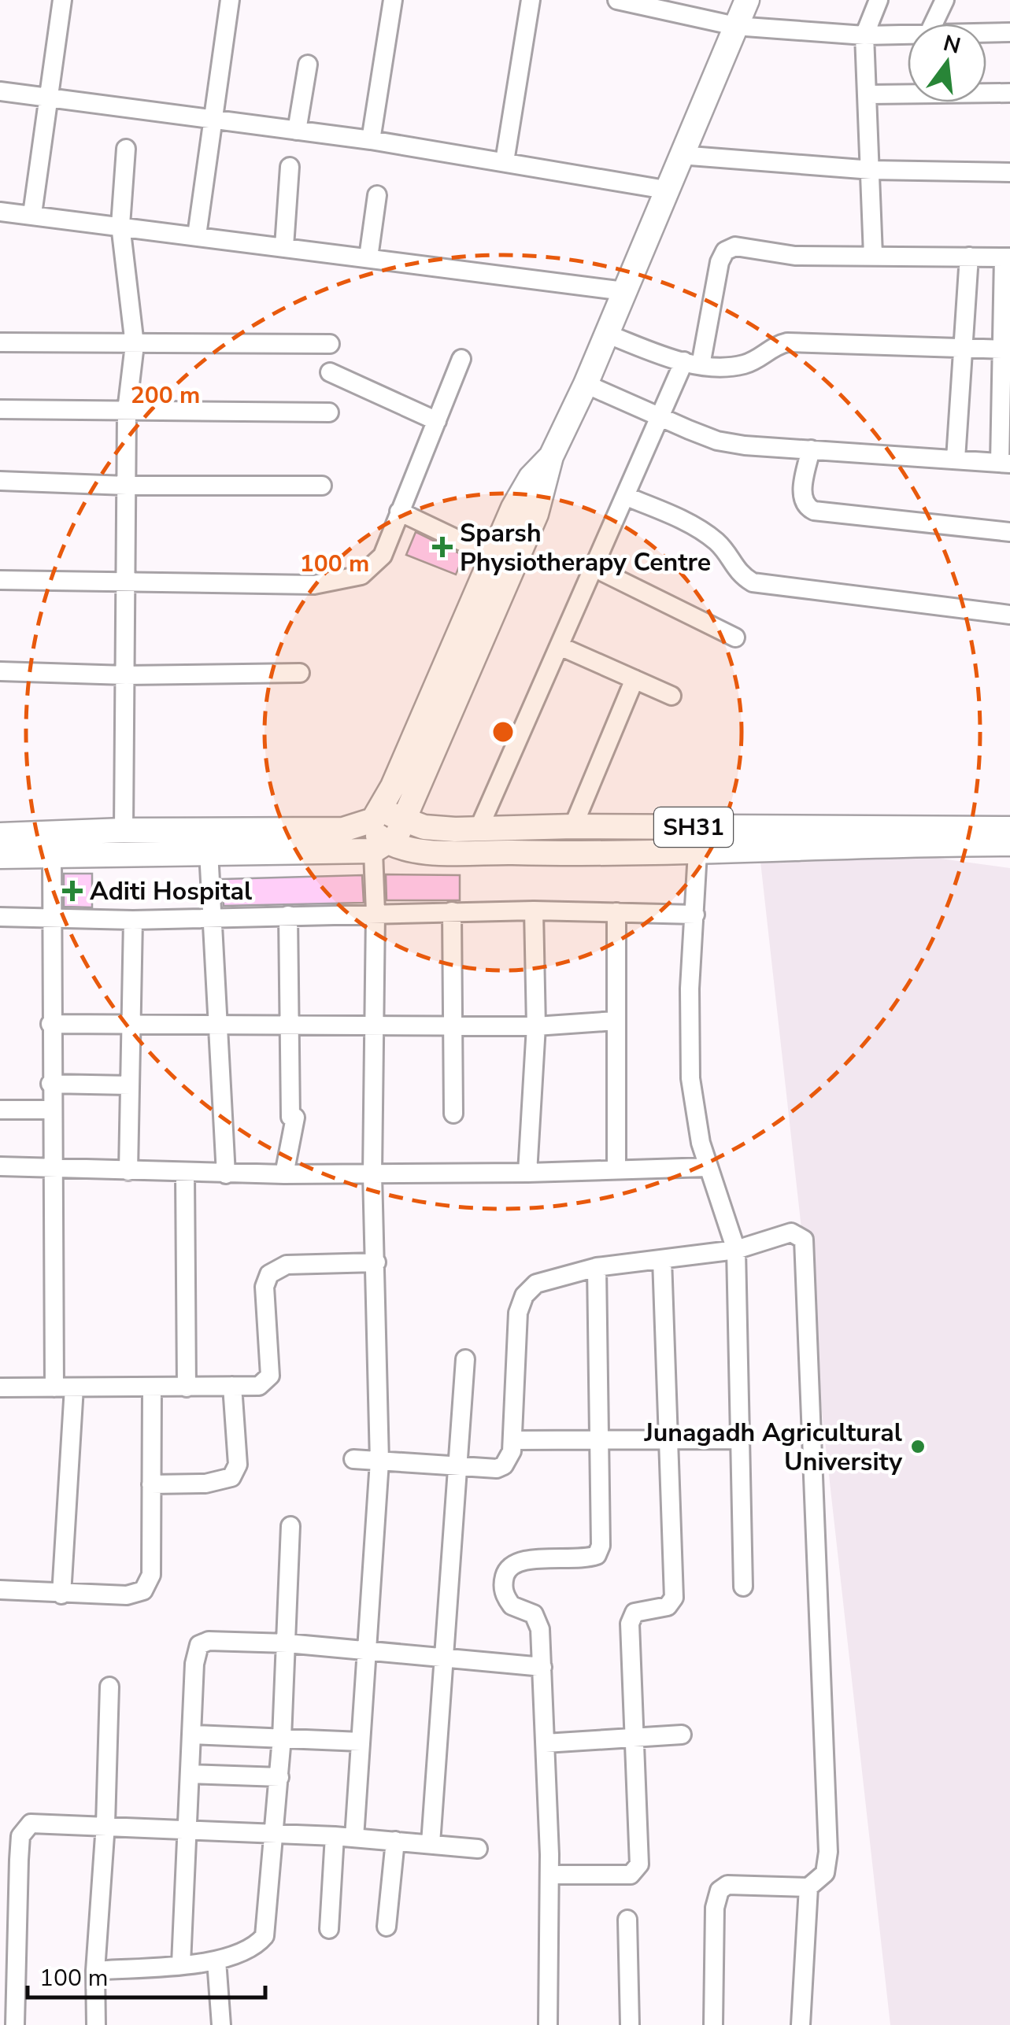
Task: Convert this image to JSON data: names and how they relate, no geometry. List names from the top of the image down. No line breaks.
{"streets":{"main road":["SH31"]},"places":{"health":["Sparsh Physiotherapy Centre","Aditi Hospital"],"other":["Junagadh Agricultural University"]},"scale_bar":"100 m","north":"top","rings":["200 m","100 m"]}
